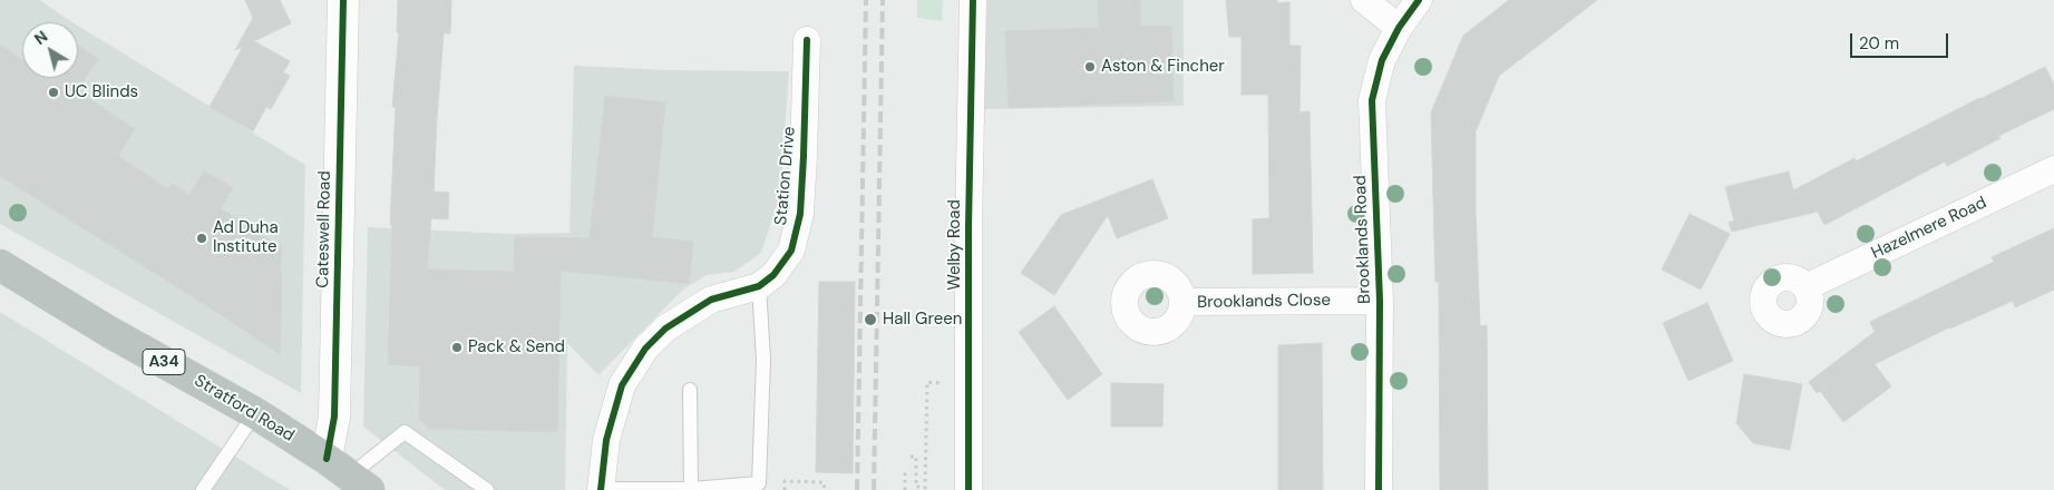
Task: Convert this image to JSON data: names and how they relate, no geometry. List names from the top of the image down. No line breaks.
{"streets":{"highway":["A34","Stratford Road"],"street":["Station Drive","Hazelmere Road","Cateswell Road","Brooklands Road","Welby Road","Brooklands Close"]},"crossings":[["Cateswell Road","Stratford Road"],["Brooklands Road","Brooklands Close"]],"places":["Aston & Fincher","UC Blinds","Ad Duha Institute","Hall Green","Pack & Send"],"scale_bar":"20 m","north":"top left"}
